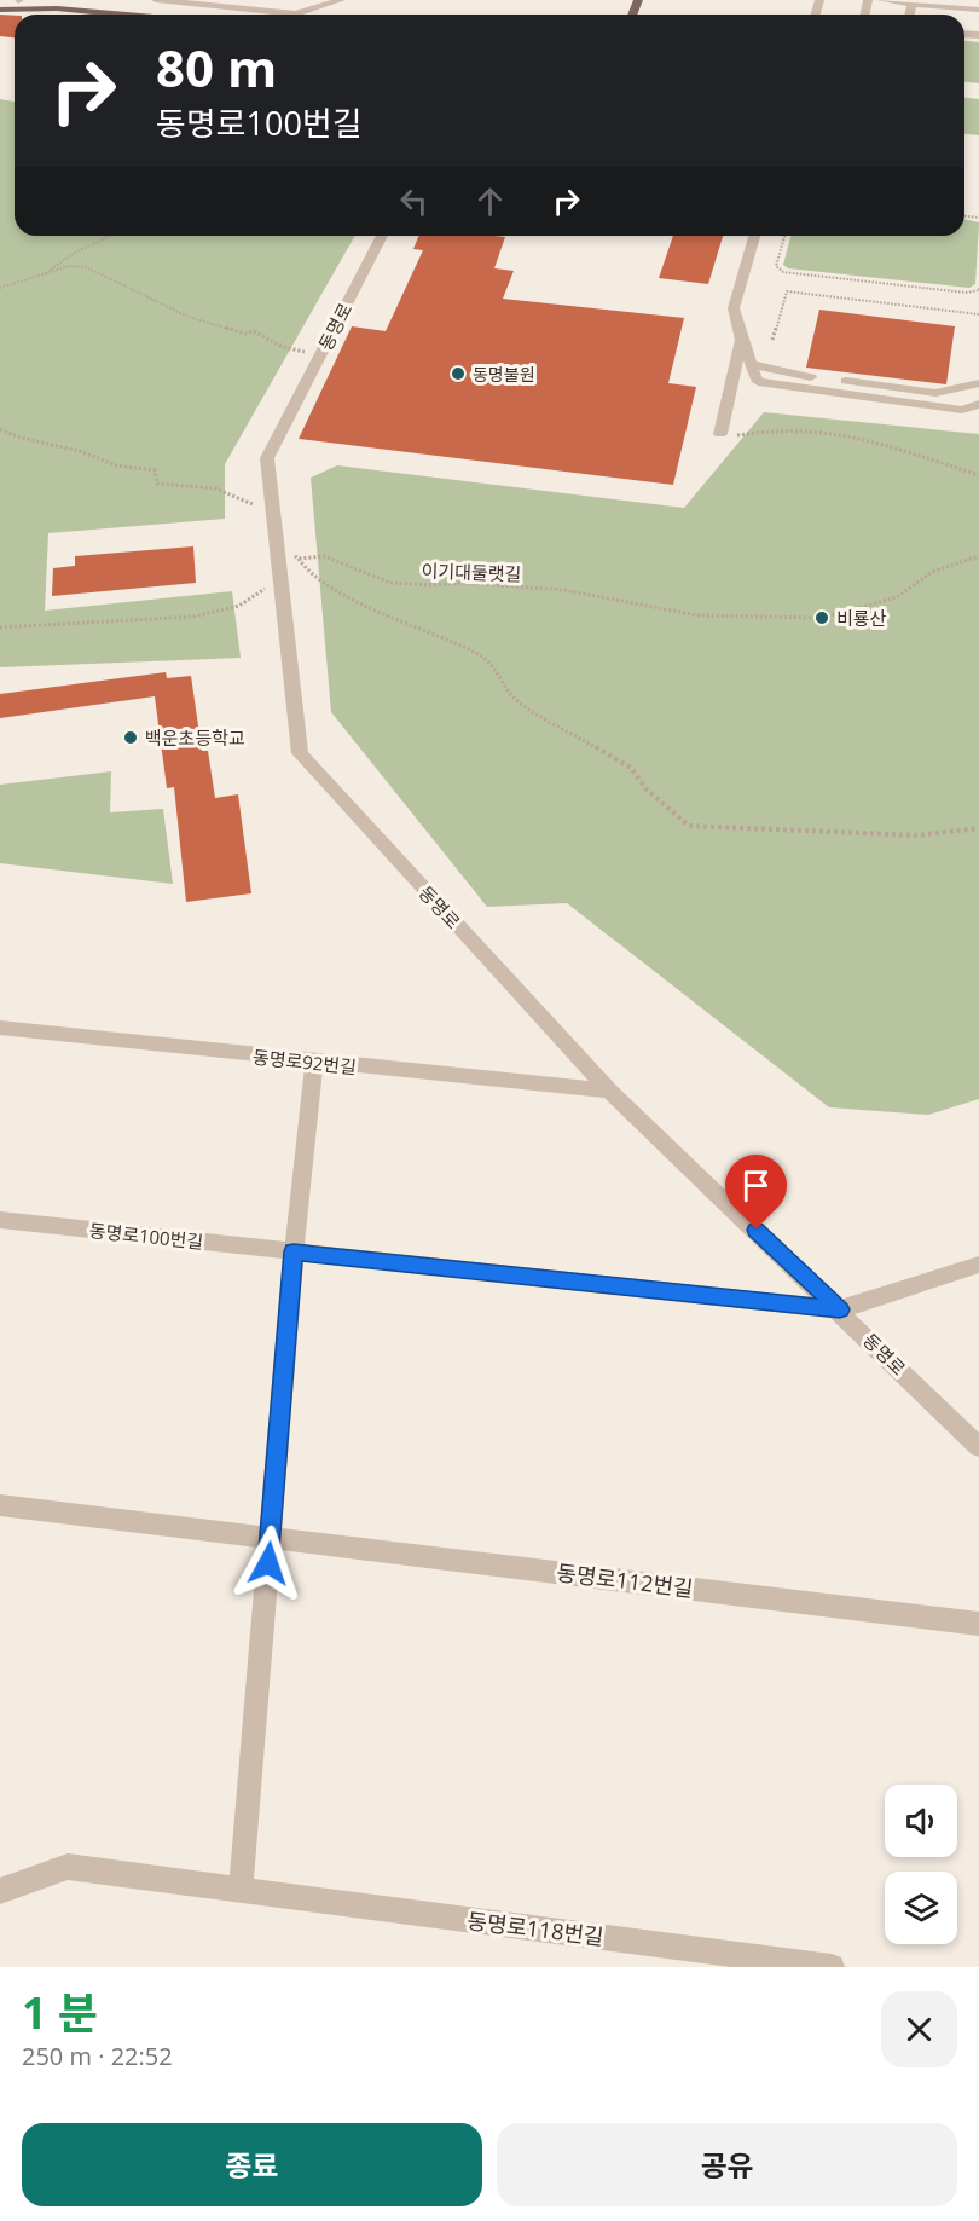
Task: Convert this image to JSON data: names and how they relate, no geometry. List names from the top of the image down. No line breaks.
{"streets":{"street":["동명로","동명로92번길","동명로100번길","동명로112번길","동명로118번길"],"path":["이기대둘랫길"]},"crossings":[["동명로","동명로92번길"],["동명로","동명로100번길"]],"places":["동명불원","비룡산","백운초등학교"],"page":{"turn":["80 m","동명로100번길"],"heading":["1 분","250 m · 22:52"],"buttons":["종료","공유"]}}
